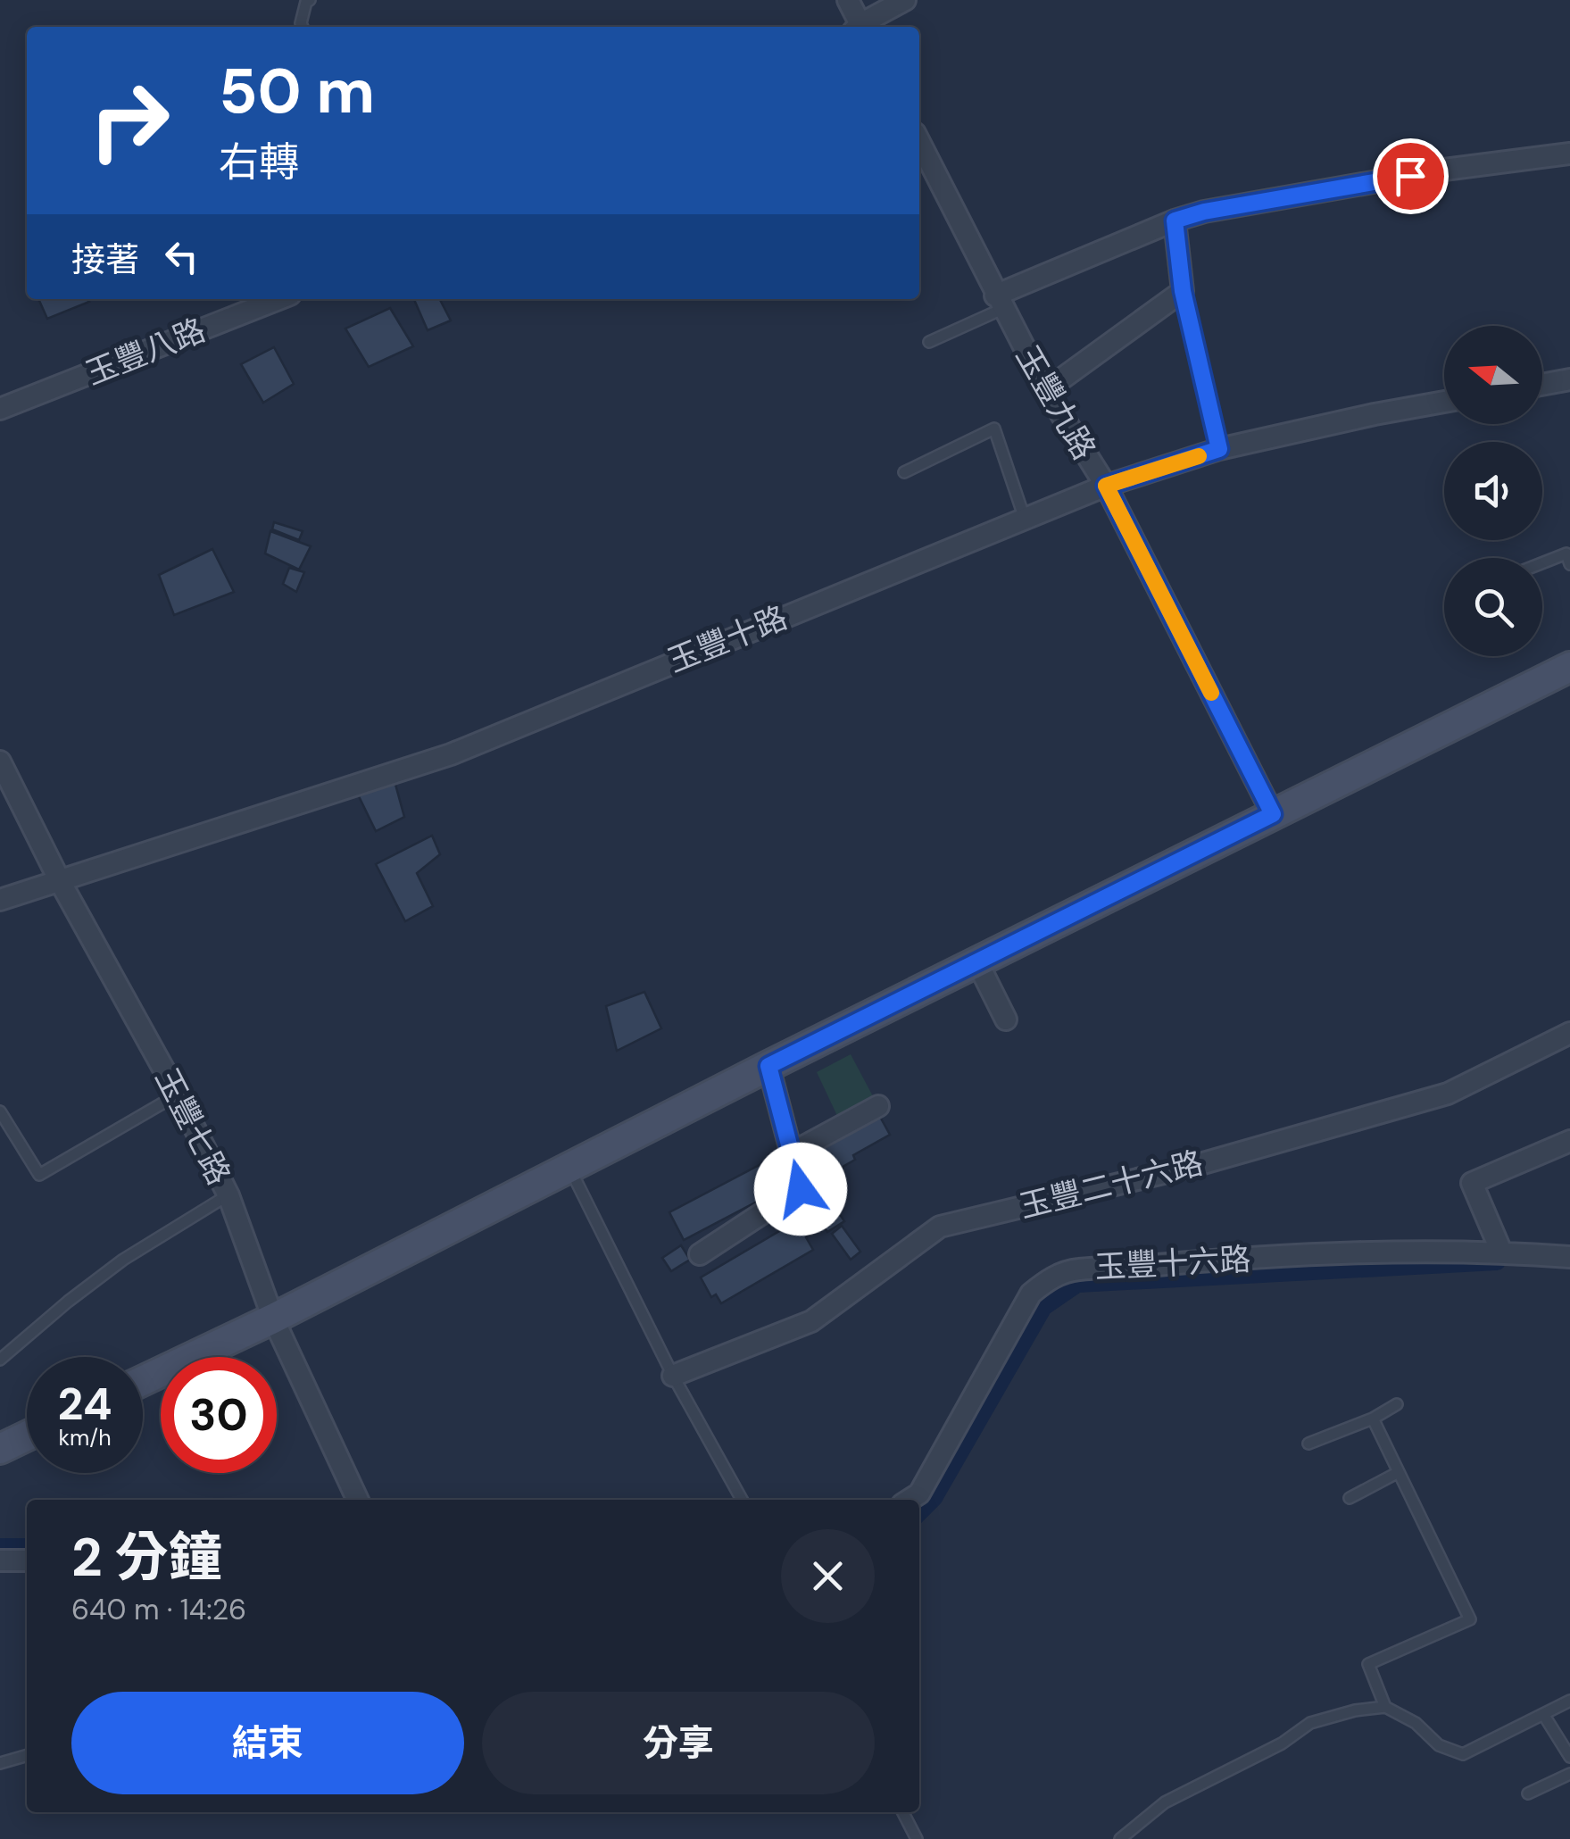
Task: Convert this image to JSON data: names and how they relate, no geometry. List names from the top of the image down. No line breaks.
{"streets":{"street":["玉豐八路","玉豐九路","玉豐十路","玉豐七路","玉豐二十六路","玉豐十六路"]},"crossings":[["玉豐九路","玉豐十路"],["玉豐十路","玉豐七路"]],"north":"left","page":{"turn":["50 m","右轉"],"then":"接著","speed":"24 km/h","limit":"30","heading":["2 分鐘","640 m · 14:26"],"buttons":["結束","分享"]}}
